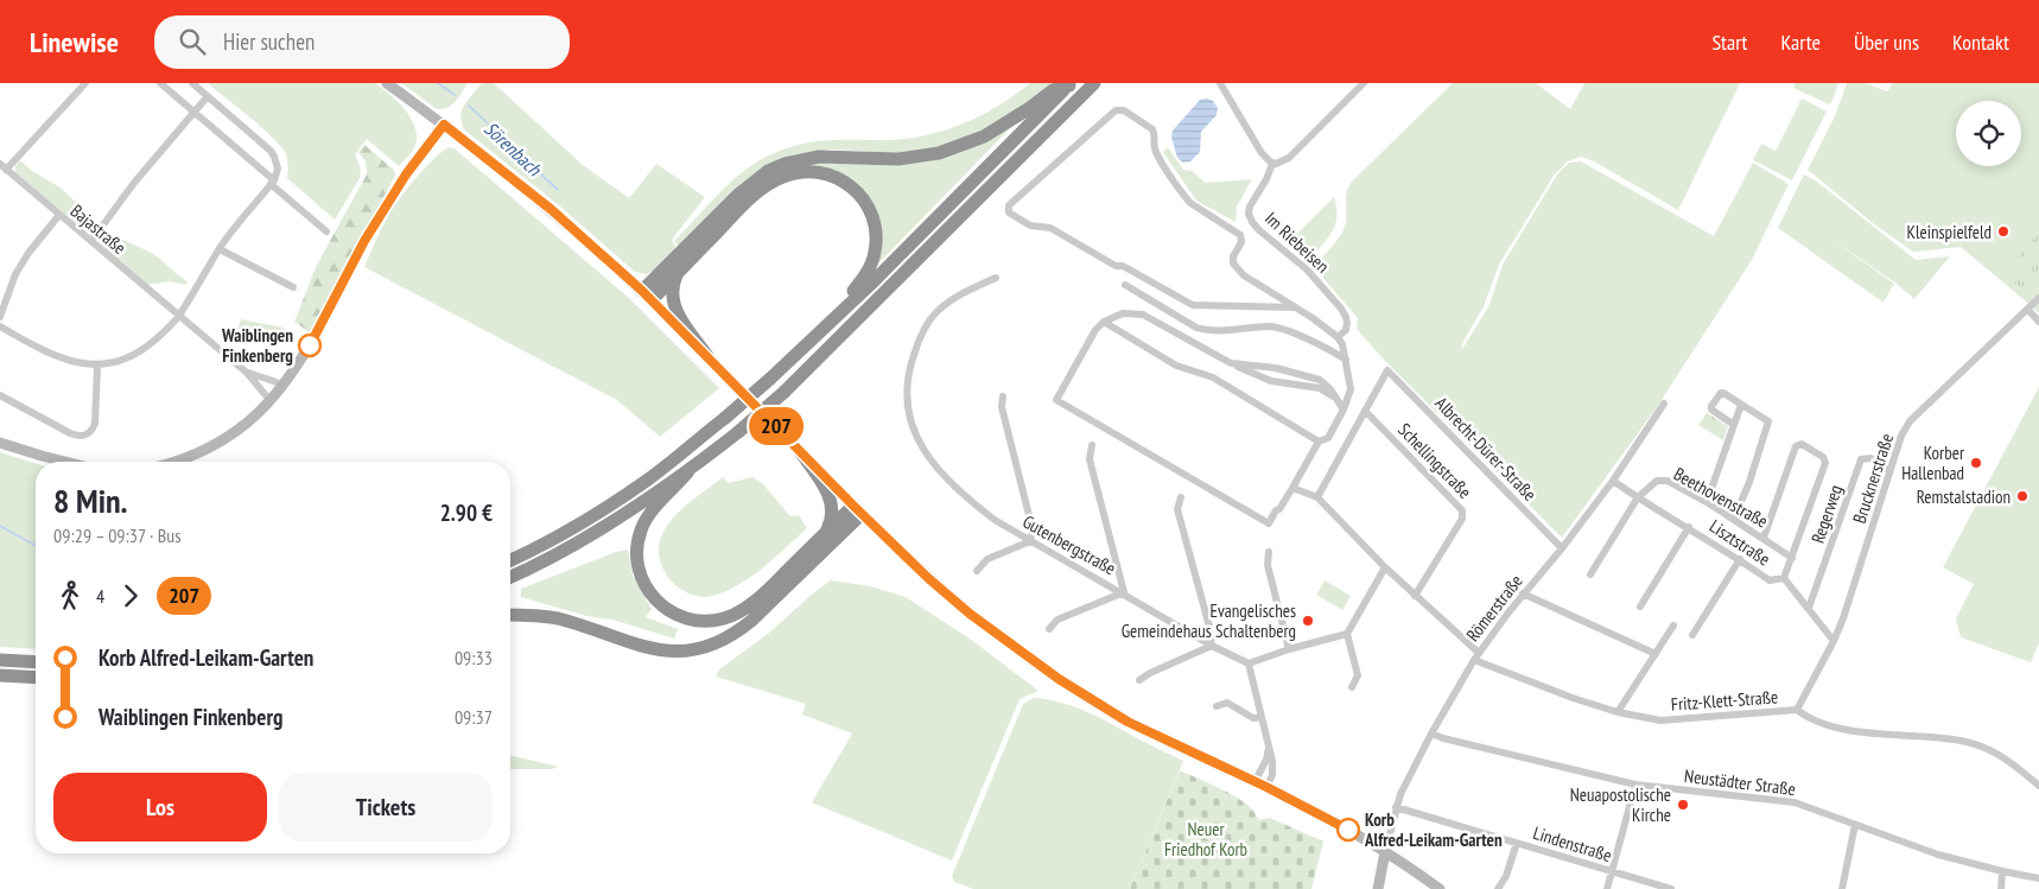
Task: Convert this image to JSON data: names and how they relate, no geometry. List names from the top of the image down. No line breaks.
{"streets":{"street":["Bajastraße","Im Riebeisen","Albrecht-Dürer-Straße","Schellingstraße","Brucknerstraße","Beethovenstraße","Regerweg","Lisztstraße","Gutenbergstraße","Römerstraße","Fritz-Klett-Straße","Neustädter Straße","Lindenstraße"]},"crossings":[["Albrecht-Dürer-Straße","Schellingstraße"],["Albrecht-Dürer-Straße","Römerstraße"],["Schellingstraße","Fritz-Klett-Straße"],["Brucknerstraße","Regerweg"],["Brucknerstraße","Lisztstraße"],["Brucknerstraße","Fritz-Klett-Straße"],["Beethovenstraße","Lisztstraße"],["Regerweg","Lisztstraße"],["Lisztstraße","Römerstraße"],["Römerstraße","Fritz-Klett-Straße"],["Römerstraße","Neustädter Straße"],["Römerstraße","Lindenstraße"]],"water":["Sörenbach"],"parks":["Neuer Friedhof Korb"],"places":["Kleinspielfeld","Waiblingen Finkenberg","Korber Hallenbad","Remstalstadion","Evangelisches Gemeindehaus Schaltenberg","Neuapostolische Kirche","Korb Alfred-Leikam-Garten"],"lines":["bus line 207"],"page":{"header":"Linewise","search":"Hier suchen","nav":["Start","Karte","Über uns","Kontakt"],"on_map":"207","heading":["8 Min.","09:29 – 09:37 · Bus","2.90 €"],"legs":["4","207"],"list":[{"name":"Korb Alfred-Leikam-Garten","value":"09:33"},{"name":"Waiblingen Finkenberg","value":"09:37"}],"buttons":["Los","Tickets"]}}
